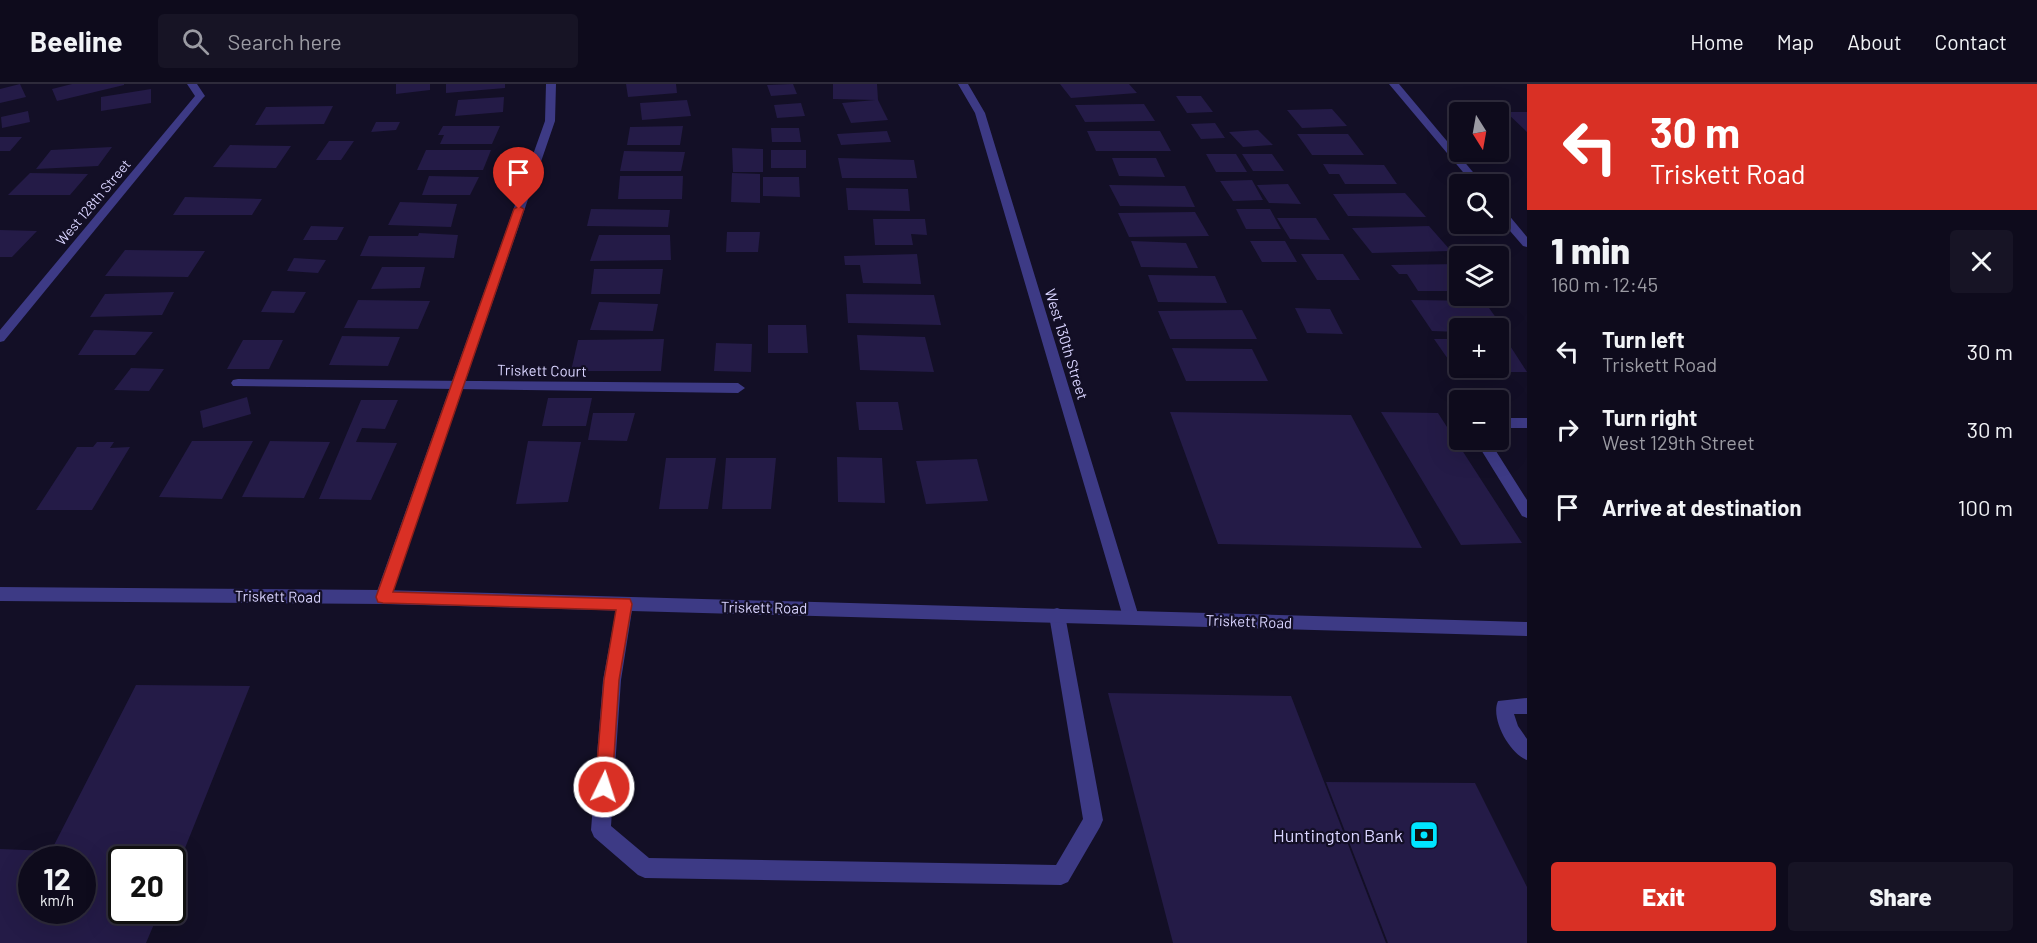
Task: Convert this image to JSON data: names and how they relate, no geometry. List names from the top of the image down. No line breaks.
{"streets":{"street":["West 128th Street","West 130th Street","Triskett Court","Triskett Road"]},"crossings":[["West 130th Street","Triskett Road"]],"places":{"bank":["Huntington Bank"]},"north":"bottom","page":{"header":"Beeline","search":"Search here","nav":["Home","Map","About","Contact"],"turn":["30 m","Triskett Road"],"map_buttons":["+","−"],"heading":["1 min","160 m · 12:45"],"list":[{"name":"Turn left","note":"Triskett Road","value":"30 m"},{"name":"Turn right","note":"West 129th Street","value":"30 m"},{"name":"Arrive at destination","value":"100 m"}],"speed":"12 km/h","limit":"20","buttons":["Exit","Share"]}}
